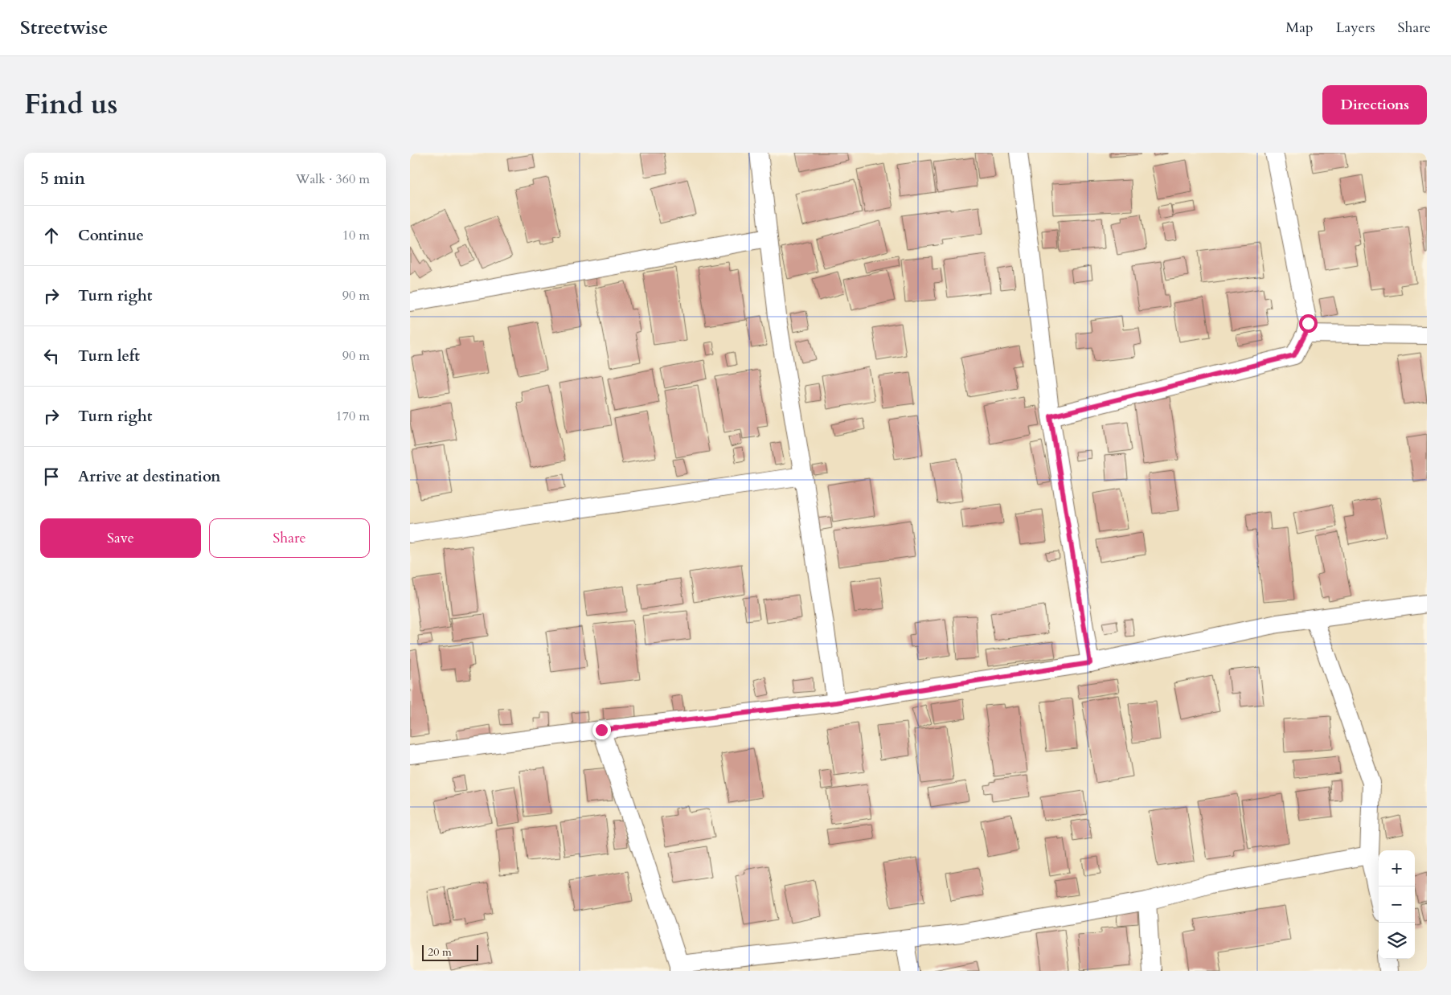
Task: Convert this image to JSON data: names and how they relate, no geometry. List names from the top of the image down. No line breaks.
{"scale_bar":"20 m","page":{"header":"Streetwise","nav":["Map","Layers","Share"],"title":"Find us","buttons":["Directions",["Save","Share"]],"heading":["5 min","Walk · 360 m"],"list":[["Continue","10 m"],["Turn right","90 m"],["Turn left","90 m"],["Turn right","170 m"],"Arrive at destination"],"map_buttons":["+","−"],"scale":"20 m"}}
